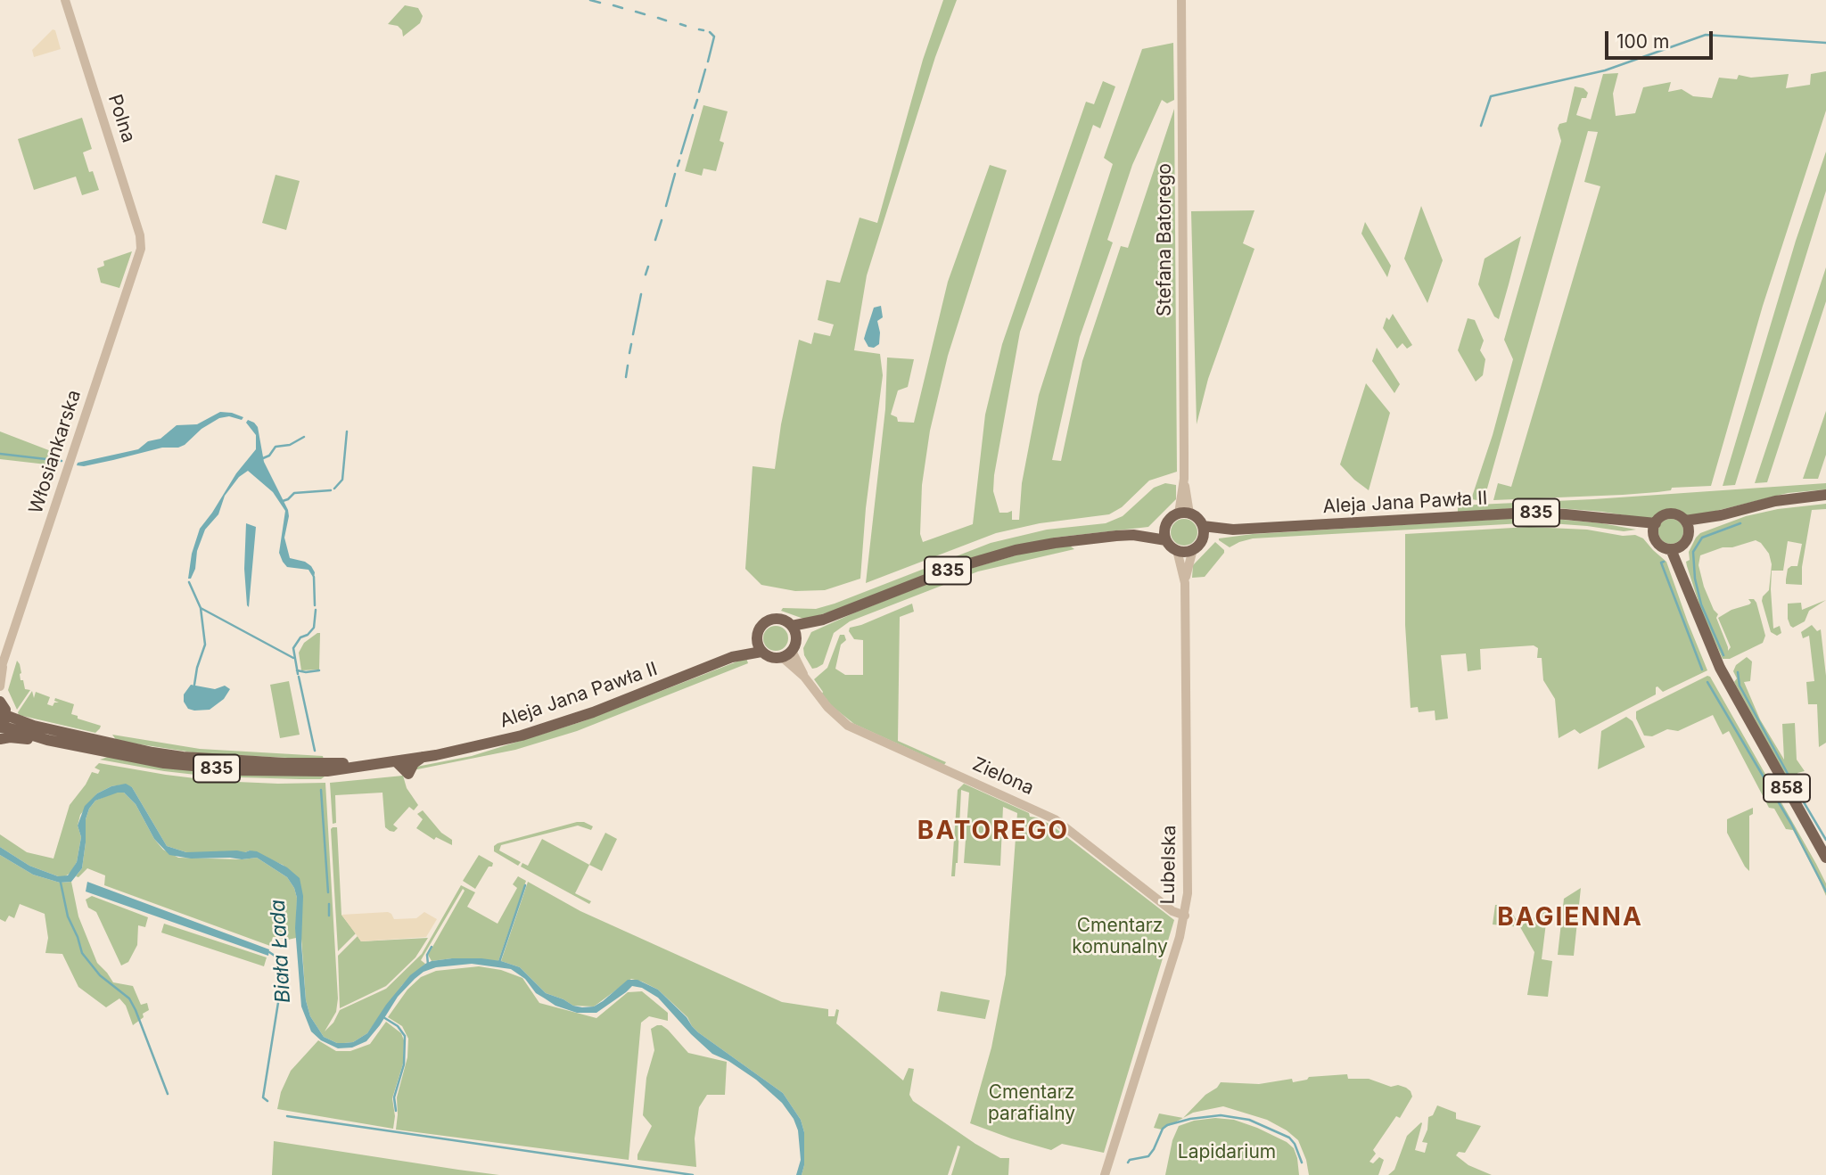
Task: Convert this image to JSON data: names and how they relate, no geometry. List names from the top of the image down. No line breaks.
{"streets":{"main road":["Aleja Jana Pawła II","835","858"],"street":["Polna","Stefana Batorego","Włosiankarska","Zielona","Lubelska"]},"crossings":[["Polna","Włosiankarska"],["Stefana Batorego","Aleja Jana Pawła II"],["Stefana Batorego","835"],["Stefana Batorego","Lubelska"],["Aleja Jana Pawła II","835"],["Aleja Jana Pawła II","Zielona"],["Aleja Jana Pawła II","858"],["Aleja Jana Pawła II","Lubelska"],["835","Zielona"],["835","858"],["835","Lubelska"],["Zielona","Lubelska"]],"districts":["BATOREGO","BAGIENNA"],"water":["Biała Łada"],"parks":["Cmentarz komunalny","Cmentarz parafialny","Lapidarium"],"scale_bar":"100 m"}
